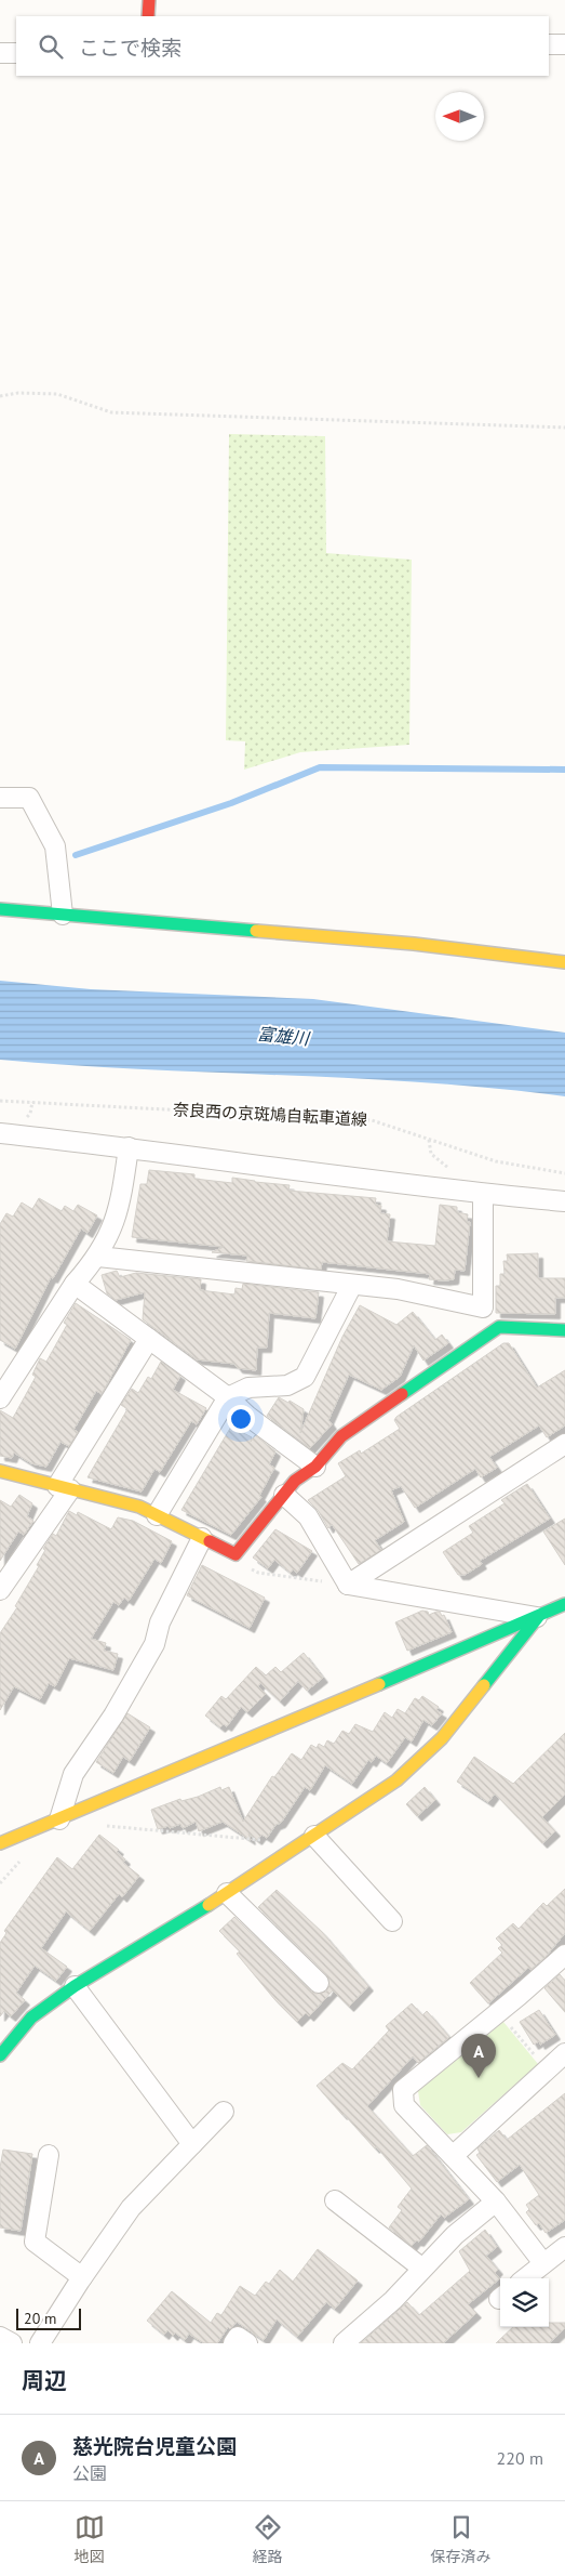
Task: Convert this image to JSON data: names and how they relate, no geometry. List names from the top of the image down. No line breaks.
{"streets":{"path":["奈良西の京斑鳩自転車道線"]},"water":["富雄川"],"scale_bar":"20 m","north":"left","page":{"search":"ここで検索","pins":"A","scale":"20 m","heading":"周辺","list":[{"mark":"A","name":"慈光院台児童公園","note":"公園","value":"220 m"}],"nav":["地図","経路","保存済み"]}}
